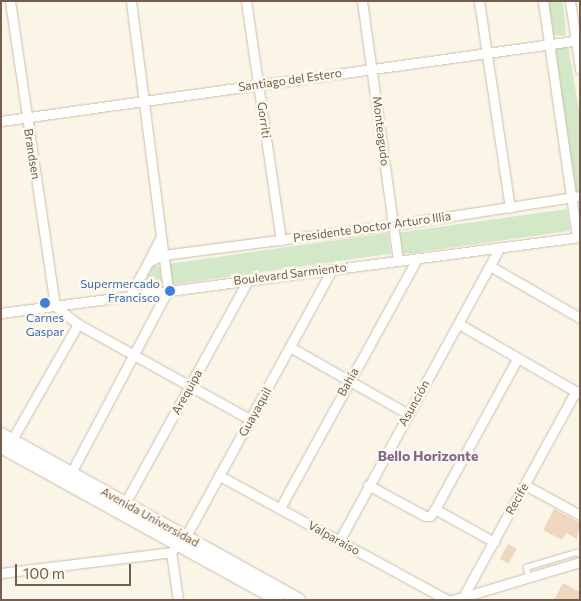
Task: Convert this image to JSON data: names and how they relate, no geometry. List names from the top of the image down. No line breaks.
{"streets":{"main road":["Avenida Universidad"],"street":["Santiago del Estero","Gorriti","Monteagudo","Brandsen","Presidente Doctor Arturo Illia","Boulevard Sarmiento","Bahía","Arequipa","Asunción","Guayaquil","Recife","Valparaiso"]},"crossings":[["Santiago del Estero","Gorriti"],["Santiago del Estero","Monteagudo"],["Santiago del Estero","Brandsen"],["Gorriti","Presidente Doctor Arturo Illia"],["Monteagudo","Presidente Doctor Arturo Illia"],["Monteagudo","Boulevard Sarmiento"],["Brandsen","Boulevard Sarmiento"],["Boulevard Sarmiento","Bahía"],["Boulevard Sarmiento","Arequipa"],["Boulevard Sarmiento","Asunción"],["Boulevard Sarmiento","Guayaquil"],["Bahía","Valparaiso"],["Arequipa","Avenida Universidad"],["Asunción","Valparaiso"],["Guayaquil","Avenida Universidad"],["Guayaquil","Valparaiso"]],"districts":["Bello Horizonte"],"places":["Supermercado Francisco","Carnes Gaspar"],"scale_bar":"100 m"}
